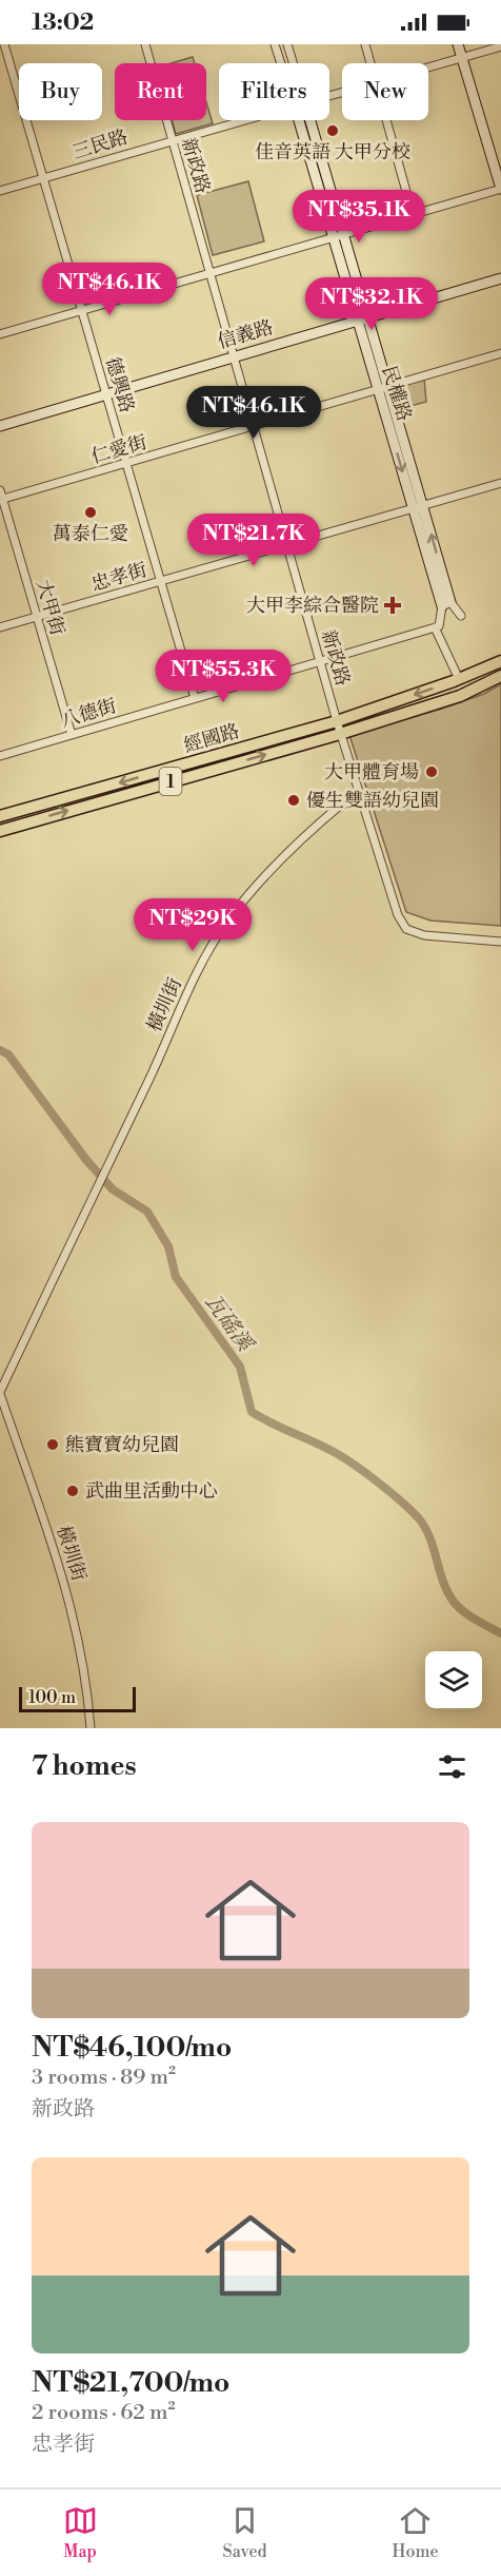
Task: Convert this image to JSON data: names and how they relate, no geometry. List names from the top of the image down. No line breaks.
{"streets":{"main road":["經國路","1"],"street":["三民路","新政路","信義路","德興路","民權路","仁愛街","忠孝街","大甲街","八德街","橫圳街"]},"crossings":[["三民路","新政路"],["三民路","德興路"],["新政路","信義路"],["新政路","仁愛街"],["新政路","忠孝街"],["新政路","八德街"],["新政路","經國路"],["新政路","橫圳街"],["信義路","德興路"],["信義路","民權路"],["德興路","仁愛街"],["德興路","忠孝街"],["德興路","八德街"],["民權路","仁愛街"],["民權路","忠孝街"],["仁愛街","大甲街"],["忠孝街","大甲街"],["大甲街","八德街"]],"water":["瓦磘溪"],"places":{"other":["佳音英語 大甲分校","萬泰仁愛","大甲體育場","優生雙語幼兒園","熊寶寶幼兒園","武曲里活動中心"],"health":["大甲李綜合醫院"]},"scale_bar":"100 m","page":{"status":"13:02","chip":["Buy","Rent","Filters","New"],"price":["NT$35.1K","NT$46.1K","NT$32.1K","NT$46.1K","NT$21.7K","NT$55.3K","NT$29K"],"scale":"100 m","heading":"7 homes","list":[{"name":"NT$46,100/mo","note":"3 rooms · 89 m² · 新政路"},{"name":"NT$21,700/mo","note":"2 rooms · 62 m² · 忠孝街"}],"tabs":["Map","Saved","Home"]}}
